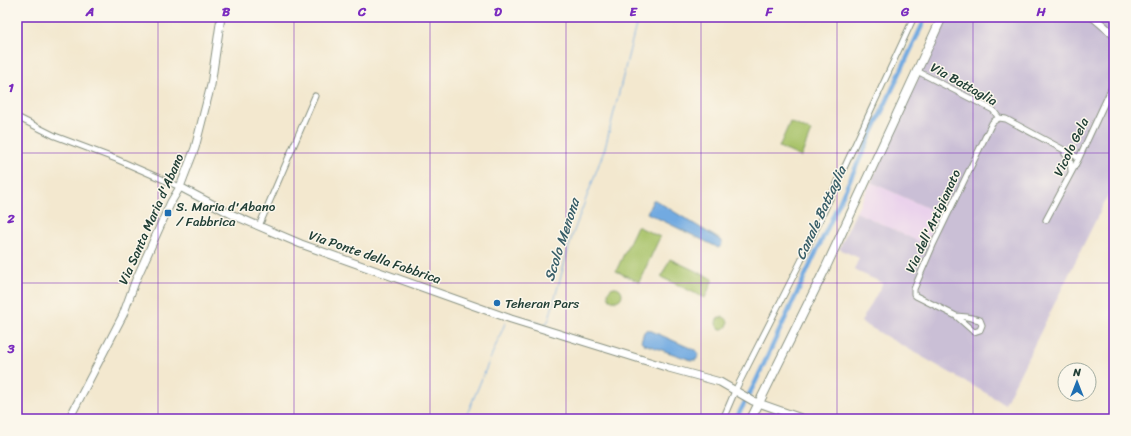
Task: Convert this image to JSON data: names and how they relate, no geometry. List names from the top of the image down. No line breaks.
{"streets":{"street":["Via Battaglia","Vicolo Gela","Via Santa Maria d'Abano","Via dell'Artigianato","Via Ponte della Fabbrica"]},"crossings":[["Via Battaglia","Via dell'Artigianato"],["Via Santa Maria d'Abano","Via Ponte della Fabbrica"]],"water":["Canale Battaglia","Scolo Menona"],"places":{"transit":["S. Maria d'Abano / Fabbrica"],"other":["Teheran Pars"]},"north":"top","grid":{"columns":["A","B","C","D","E","F","G","H"],"rows":["1","2","3"]}}
